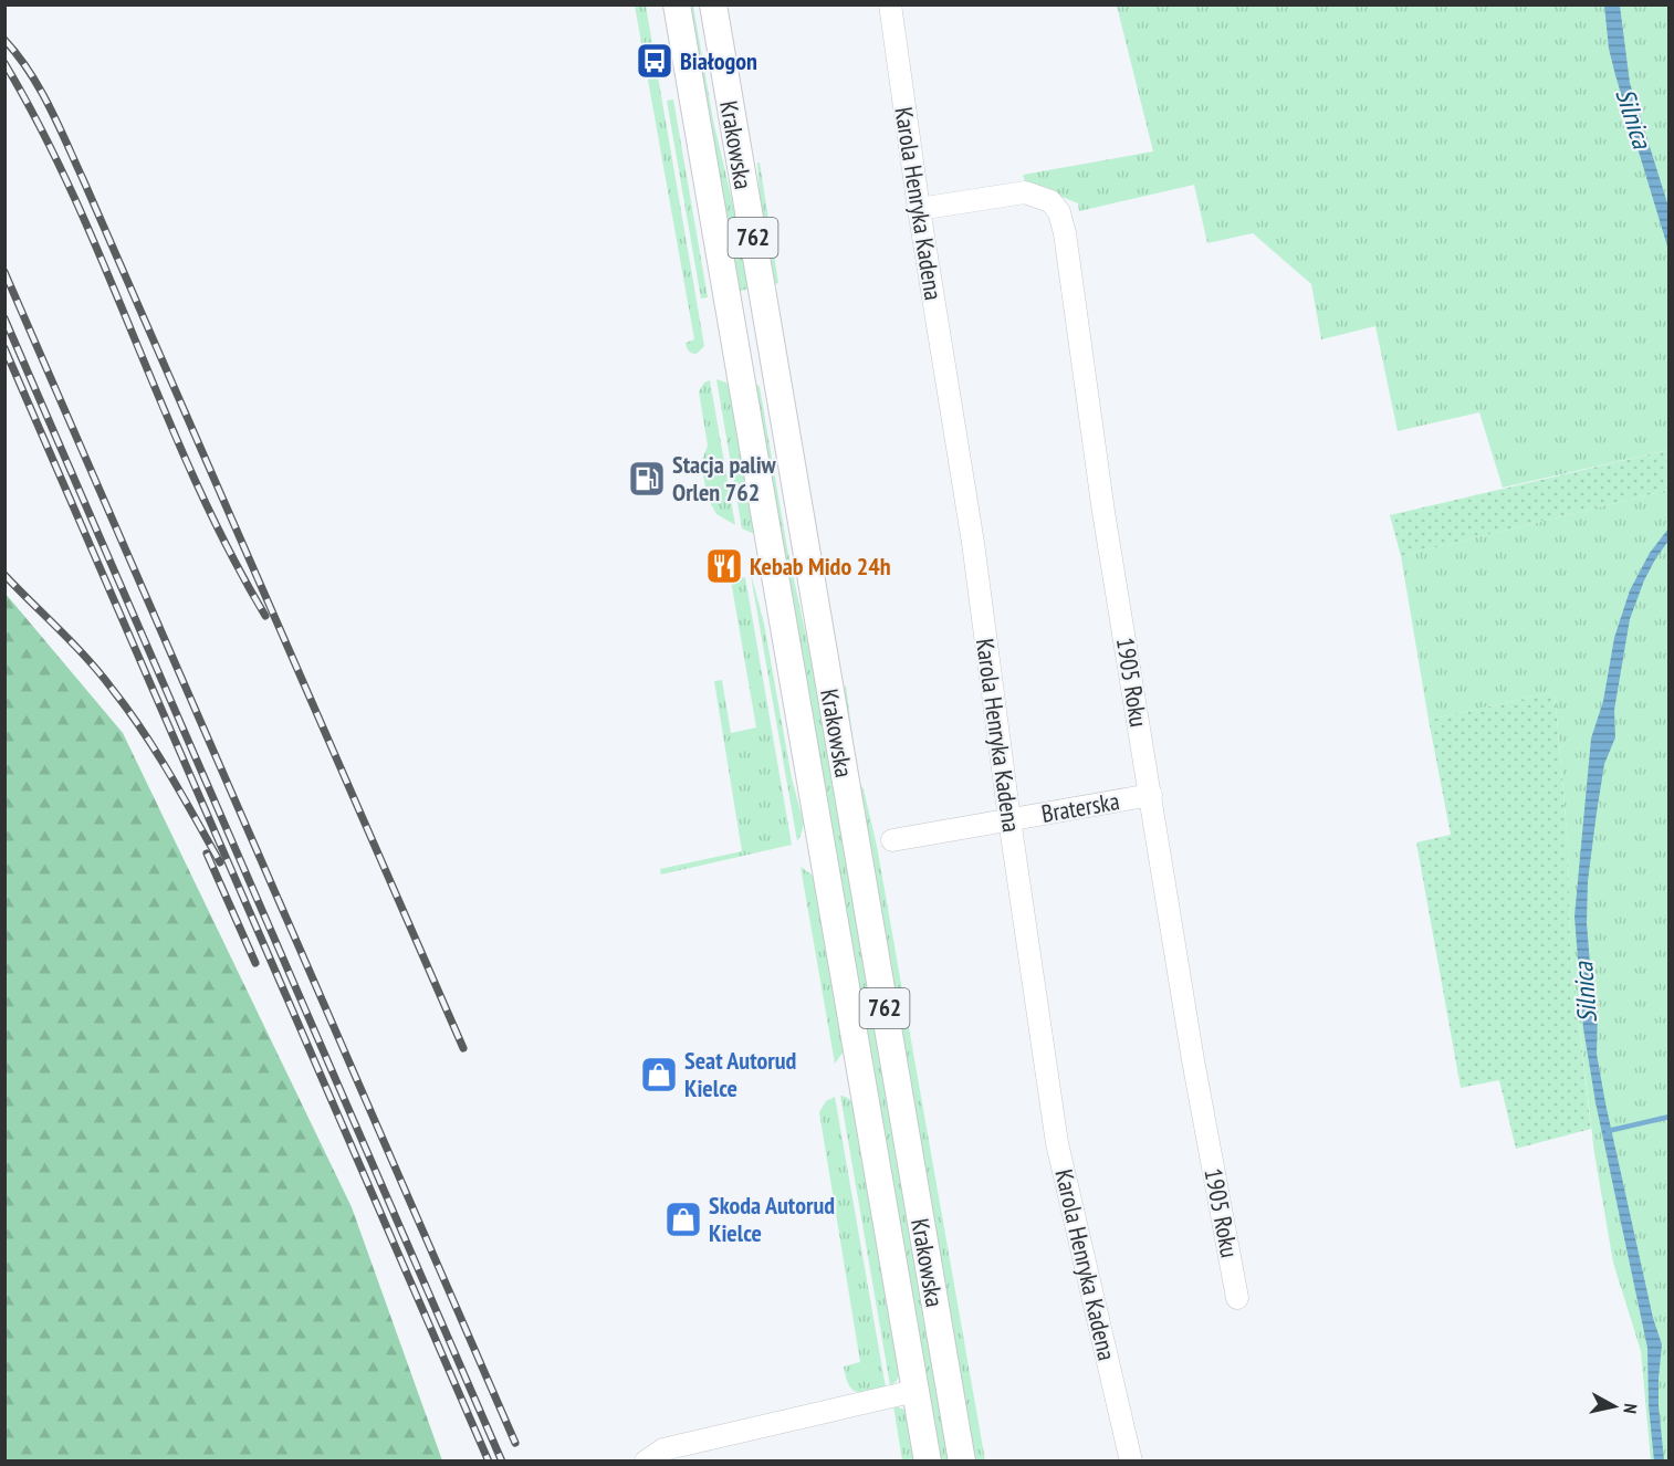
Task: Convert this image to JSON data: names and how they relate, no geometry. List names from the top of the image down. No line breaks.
{"streets":{"main road":["Krakowska","762"],"street":["Karola Henryka Kadena","1905 Roku","Braterska"]},"crossings":[["Karola Henryka Kadena","1905 Roku"],["Karola Henryka Kadena","Braterska"],["1905 Roku","Braterska"]],"water":["Silnica"],"places":{"bus stop":["Białogon"],"fuel station":["Stacja paliw Orlen 762"],"restaurant":["Kebab Mido 24h"],"shop":["Seat Autorud Kielce","Skoda Autorud Kielce"]},"north":"right"}
